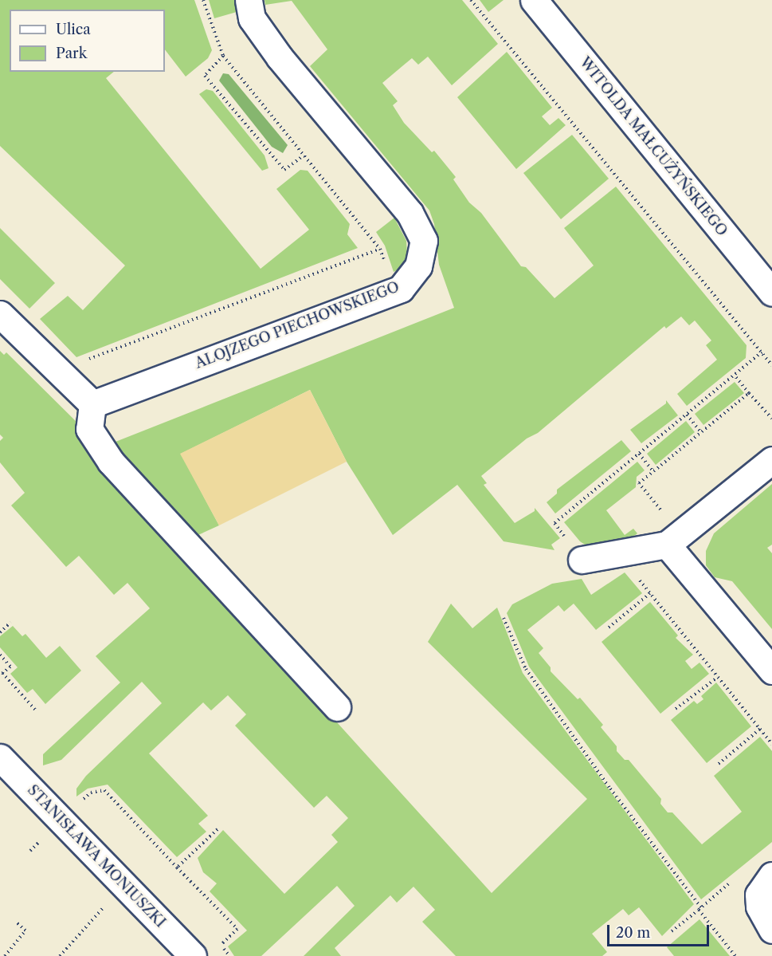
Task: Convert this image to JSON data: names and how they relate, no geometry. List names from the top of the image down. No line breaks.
{"streets":{"street":["WITOLDA MAŁCUŻYŃSKIEGO","ALOJZEGO PIECHOWSKIEGO","STANISŁAWA MONIUSZKI"]},"legend":["Ulica","Park"],"scale_bar":"20 m"}
